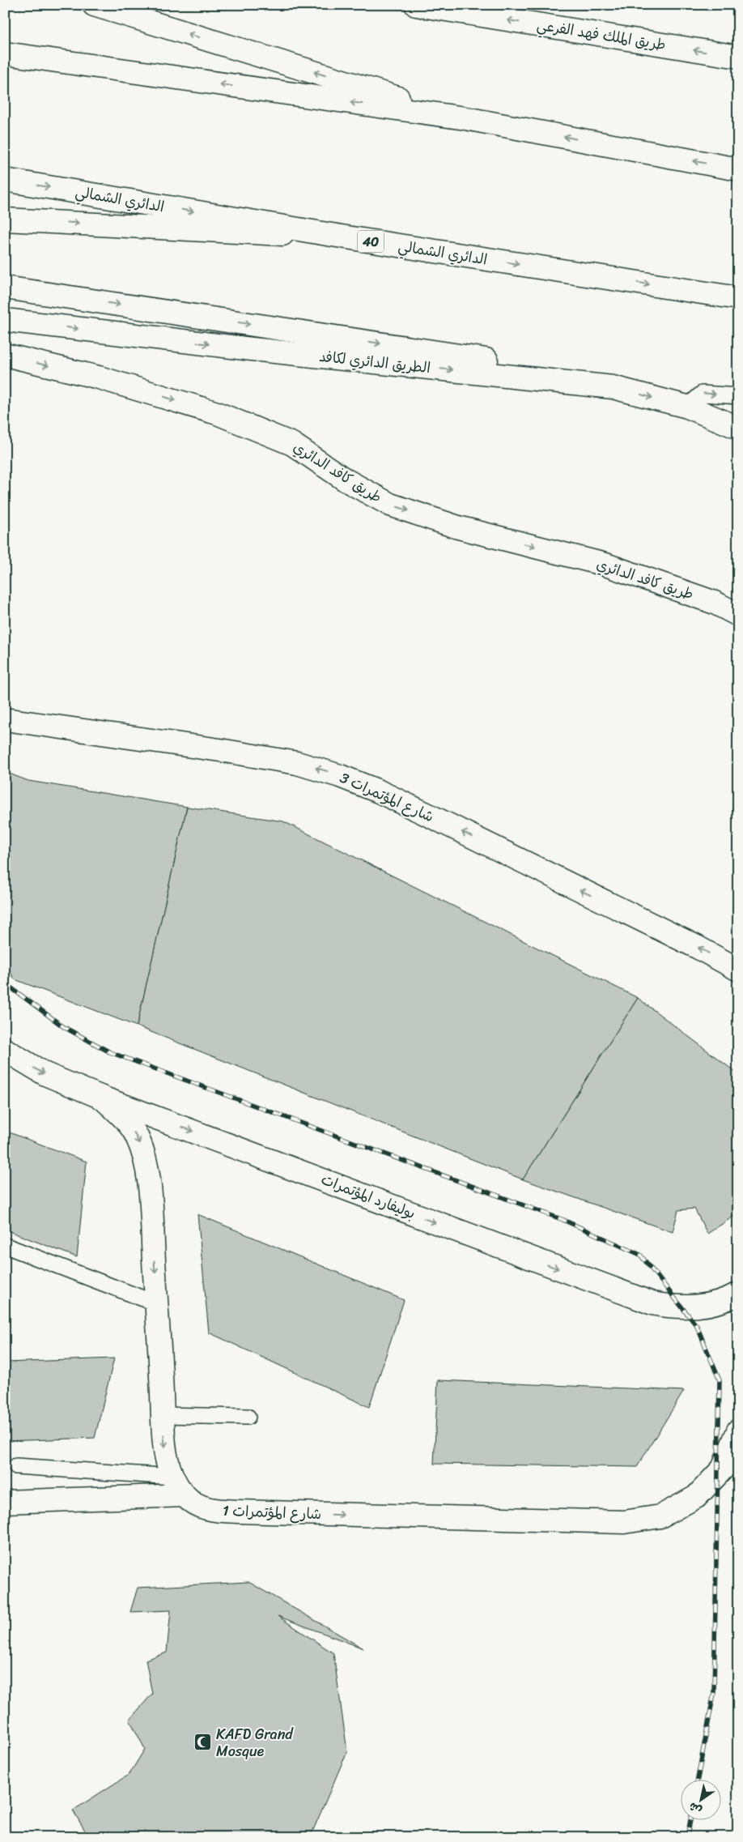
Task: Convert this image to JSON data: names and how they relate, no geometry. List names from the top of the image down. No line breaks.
{"streets":{"main road":["طريق الملك فهد الفرعي","الدائري الشمالي","40","الطريق الدائري لكافد","طريق كافد الدائري","شارع المؤتمرات 3","بوليفارد المؤتمرات","شارع المؤتمرات 1"]},"crossings":[["بوليفارد المؤتمرات","شارع المؤتمرات 1"]],"one_way":["شارع المؤتمرات 3","بوليفارد المؤتمرات"],"places":{"mosque":["KAFD Grand Mosque"]},"north":"bottom left"}
